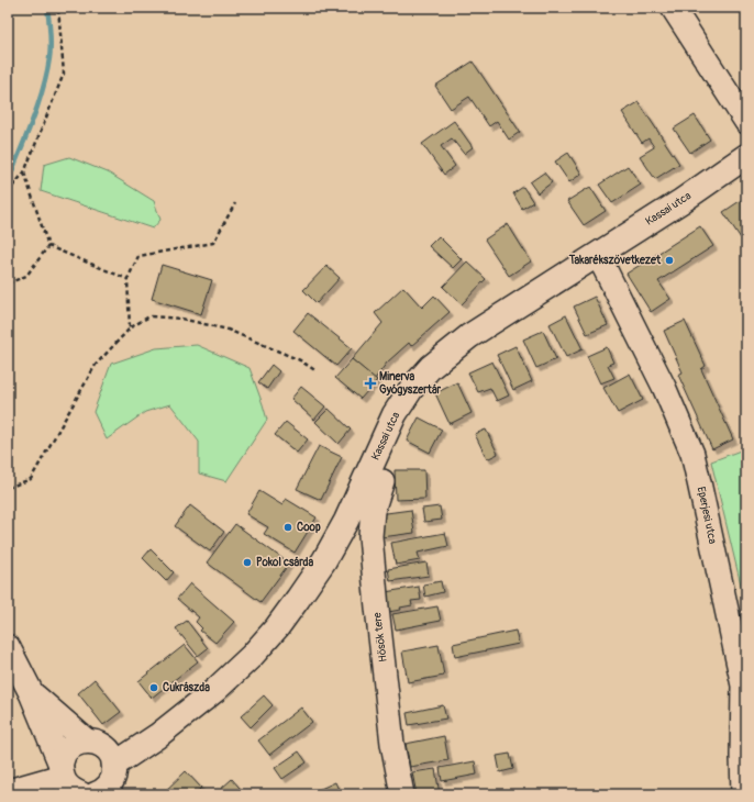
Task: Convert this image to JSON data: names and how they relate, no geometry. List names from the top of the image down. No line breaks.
{"streets":{"main road":["Kassai utca"],"street":["Eperjesi utca","Hősök tere"]},"crossings":[["Kassai utca","Eperjesi utca"]],"places":{"other":["Takarékszövetkezet","Coop","Pokol csárda","Cukrászda"],"health":["Minerva Gyógyszertár"]}}
